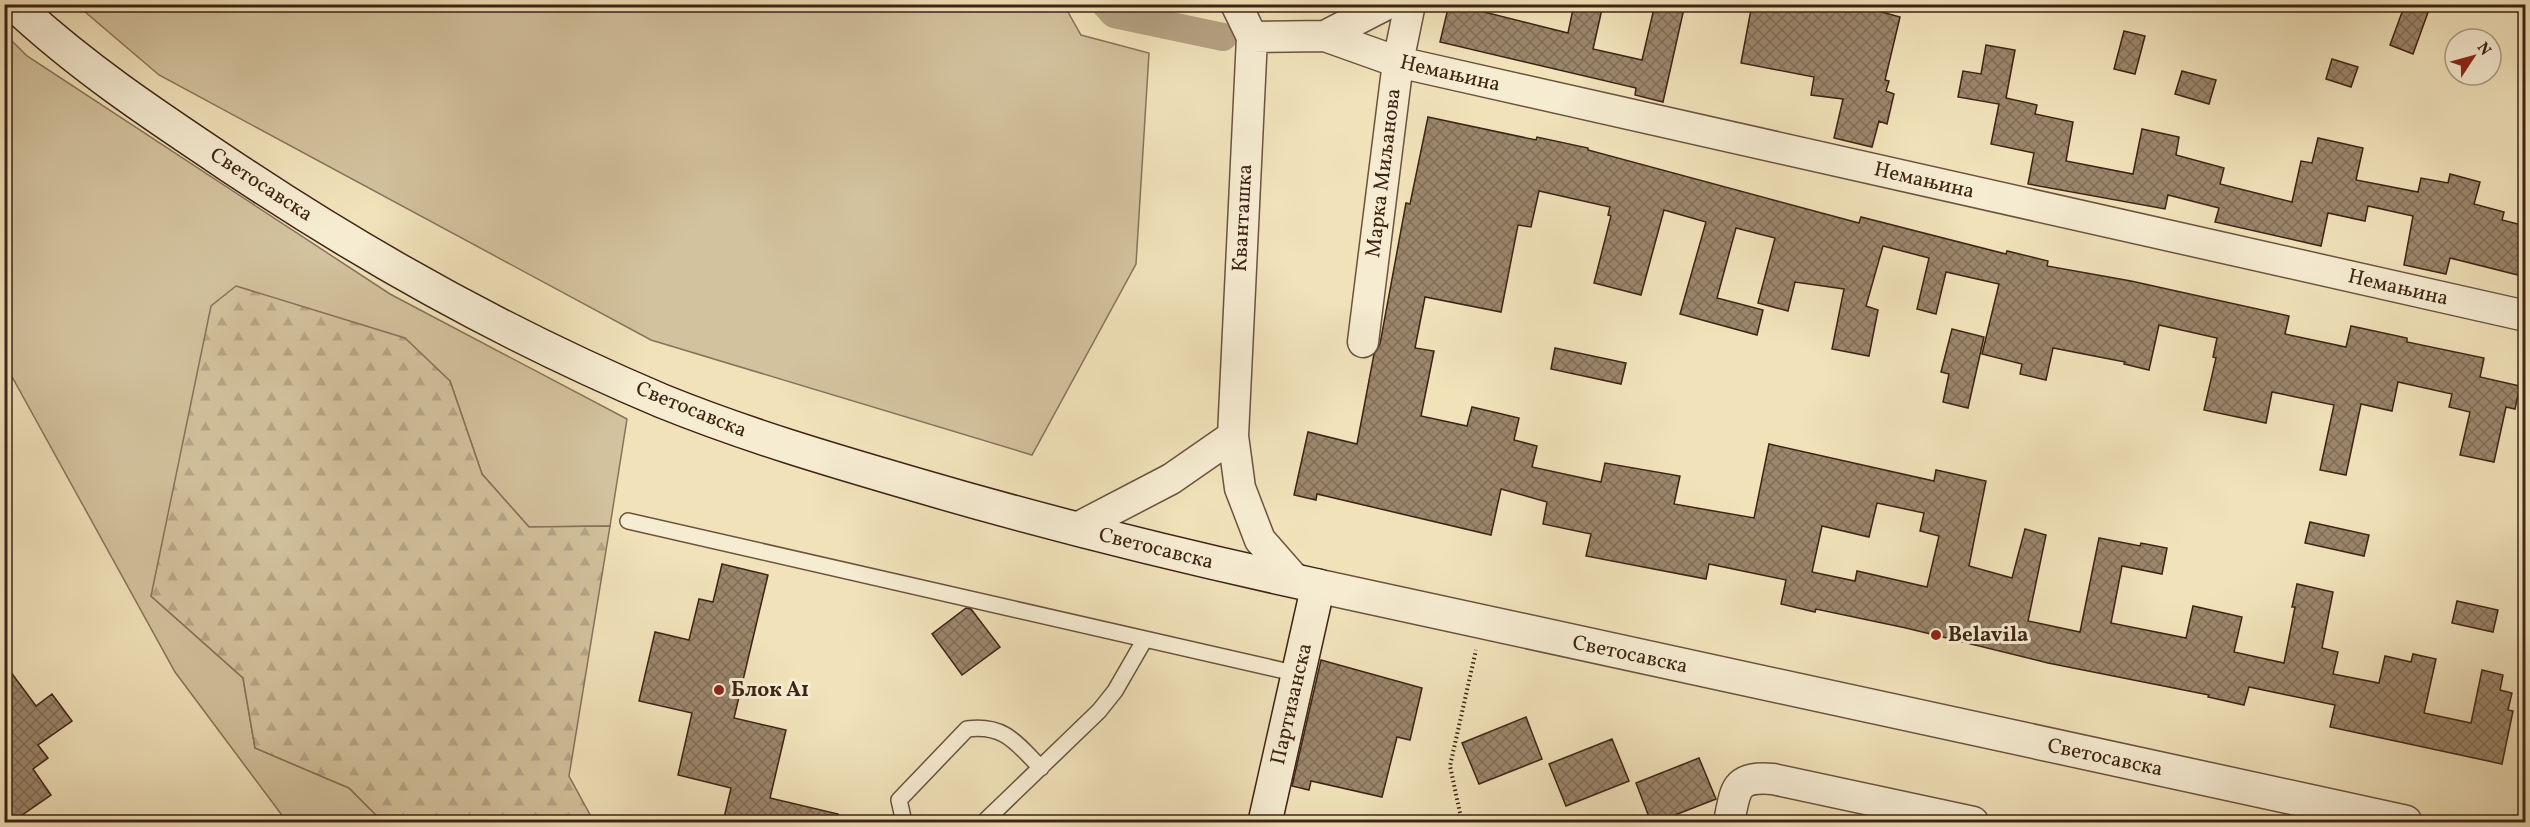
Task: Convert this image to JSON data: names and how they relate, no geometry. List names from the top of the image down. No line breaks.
{"streets":{"main road":["Светосавска","Партизанска"],"street":["Немањина","Марка Миљанова","Кванташка"]},"crossings":[["Немањина","Марка Миљанова"],["Немањина","Кванташка"],["Светосавска","Кванташка"],["Светосавска","Партизанска"],["Кванташка","Партизанска"]],"places":["Belavila","Блок А1"],"north":"top right"}
